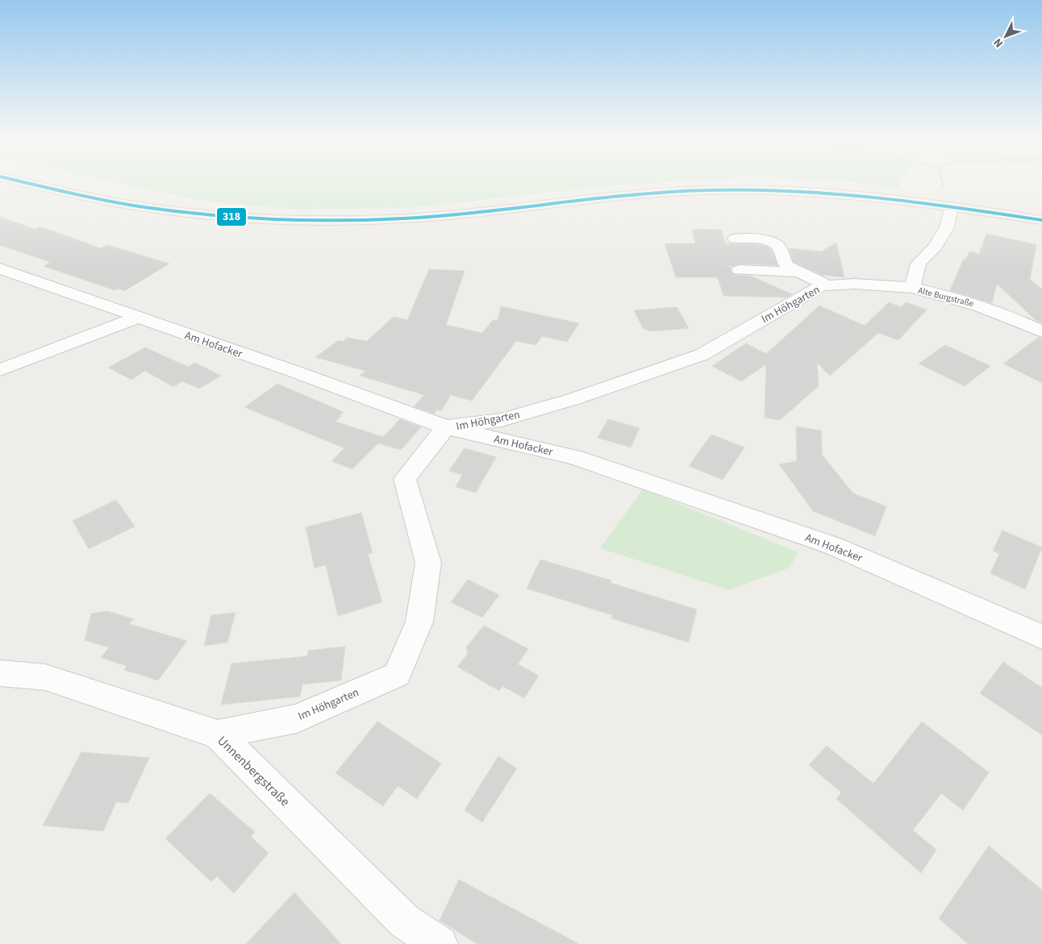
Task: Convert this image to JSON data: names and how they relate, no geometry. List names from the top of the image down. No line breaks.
{"streets":{"street":["Alte Burgstraße","Im Höhgarten","Am Hofacker","Unnenbergstraße"]},"crossings":[["Alte Burgstraße","Im Höhgarten"],["Im Höhgarten","Am Hofacker"],["Im Höhgarten","Unnenbergstraße"]],"lines":["transit line 318"],"north":"bottom left"}
